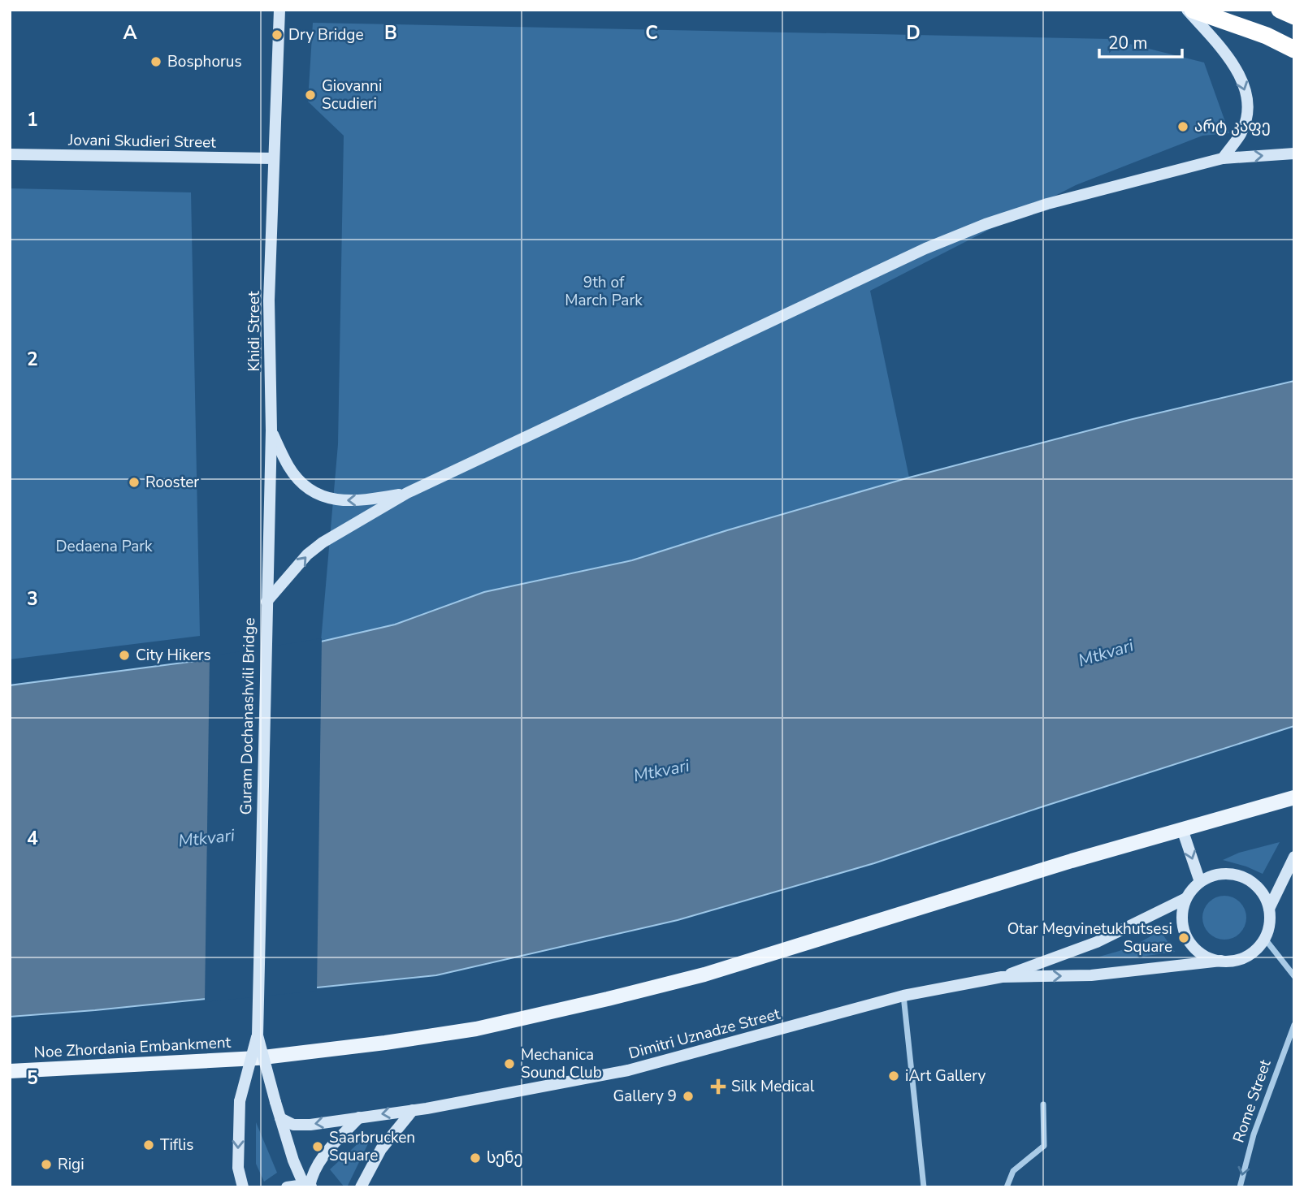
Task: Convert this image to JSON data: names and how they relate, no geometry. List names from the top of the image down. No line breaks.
{"streets":{"main road":["Noe Zhordania Embankment"],"street":["Jovani Skudieri Street","Khidi Street","Guram Dochanashvili Bridge","Dimitri Uznadze Street","Rome Street"]},"crossings":[["Jovani Skudieri Street","Khidi Street"],["Khidi Street","Guram Dochanashvili Bridge"]],"one_way":["Rome Street"],"water":["Mtkvari"],"parks":["9th of March Park","Dedaena Park"],"places":{"other":["Dry Bridge","Bosphorus","Giovanni Scudieri","არტ კაფე","Rooster","City Hikers","Otar Megvinetukhutsesi Square","Mechanica Sound Club","iArt Gallery","Gallery 9","Tiflis","Saarbrucken Square","სენე","Rigi"],"health":["Silk Medical"]},"scale_bar":"20 m","grid":{"columns":["A","B","C","D"],"rows":["1","2","3","4","5"]}}
